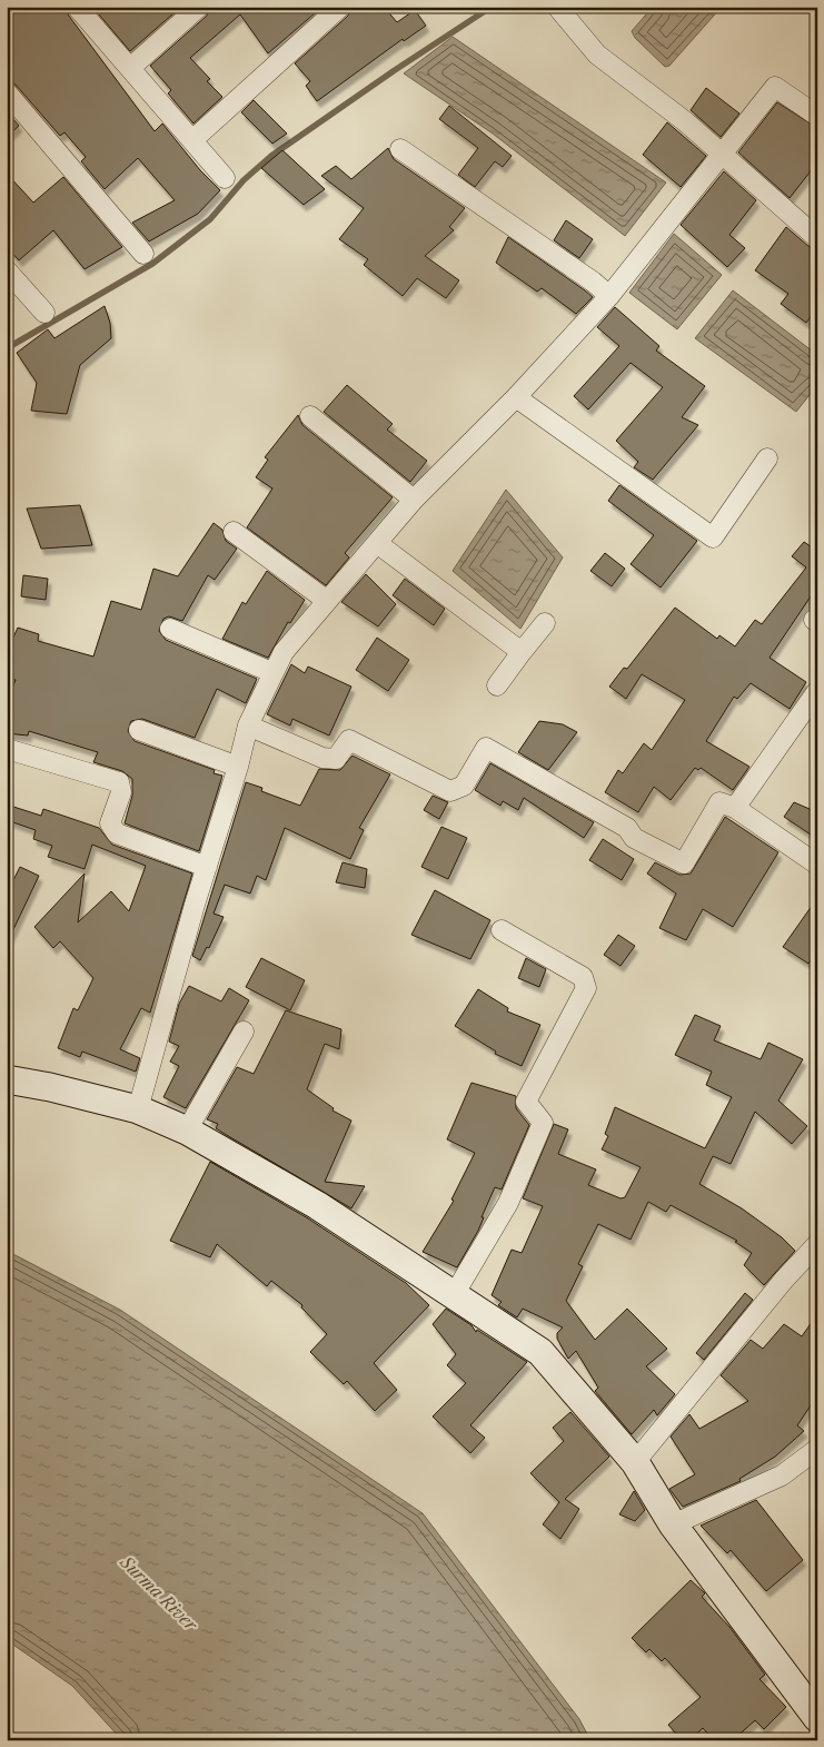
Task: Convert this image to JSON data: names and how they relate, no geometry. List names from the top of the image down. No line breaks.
{"water":["Surma River"]}
